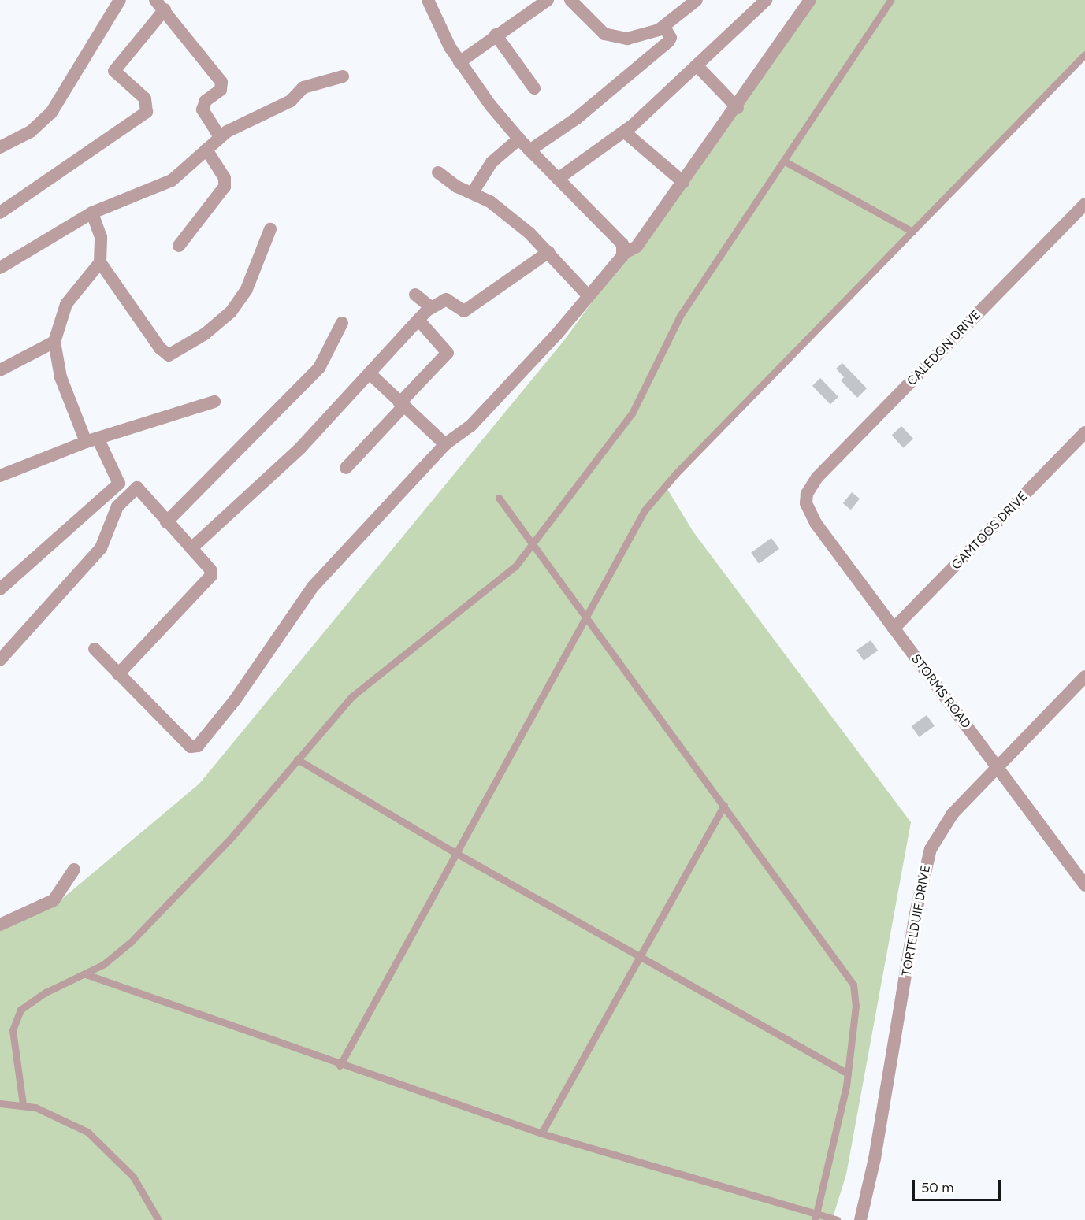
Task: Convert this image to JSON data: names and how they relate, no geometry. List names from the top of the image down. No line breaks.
{"streets":{"street":["CALEDON DRIVE","GAMTOOS DRIVE","STORMS ROAD","TORTELDUIF DRIVE"]},"crossings":[["CALEDON DRIVE","STORMS ROAD"],["GAMTOOS DRIVE","STORMS ROAD"],["STORMS ROAD","TORTELDUIF DRIVE"]],"scale_bar":"50 m"}
